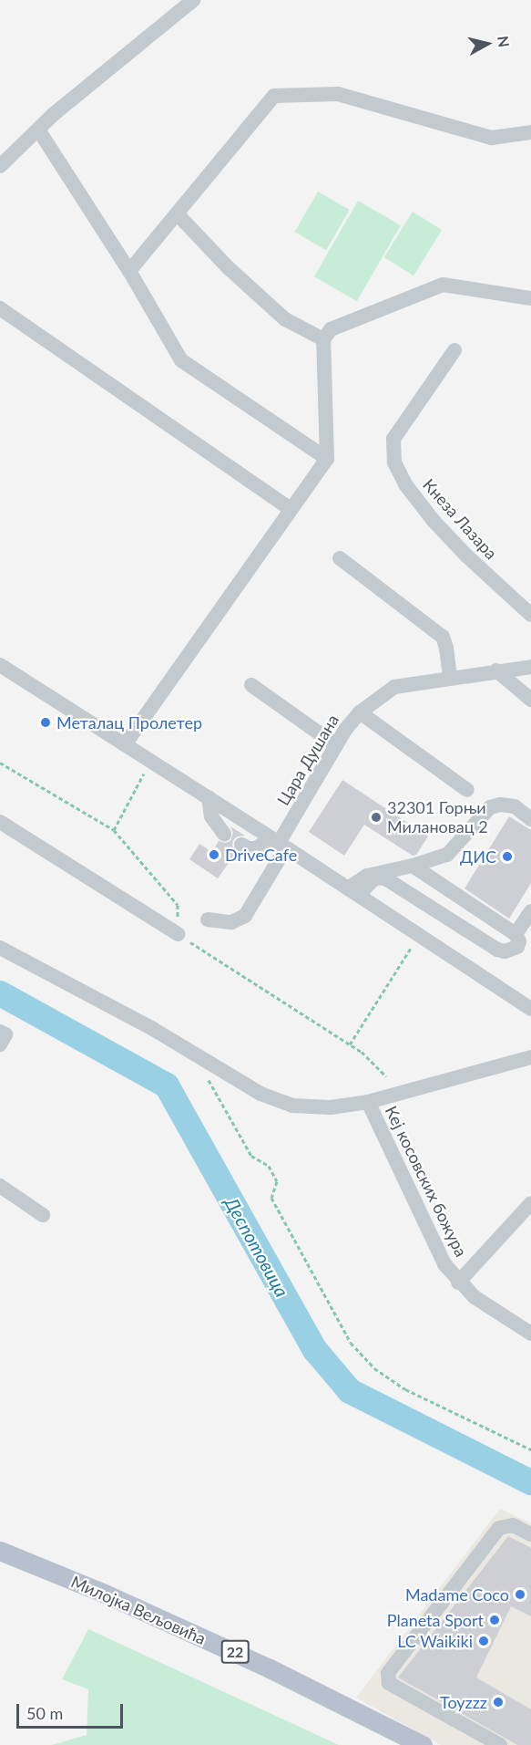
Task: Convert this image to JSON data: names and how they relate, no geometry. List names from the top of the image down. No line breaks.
{"streets":{"main road":["Милојка Вељовића","22"],"street":["Кнеза Лазара","Цара Душана","Кеј косовских божура"]},"water":["Деспотовица"],"places":["Металац Пролетер","32301 Горњи Милановац 2","DriveCafe","ДИС","Madame Coco","Planeta Sport","LC Waikiki","Toyzzz"],"scale_bar":"50 m","north":"right"}
